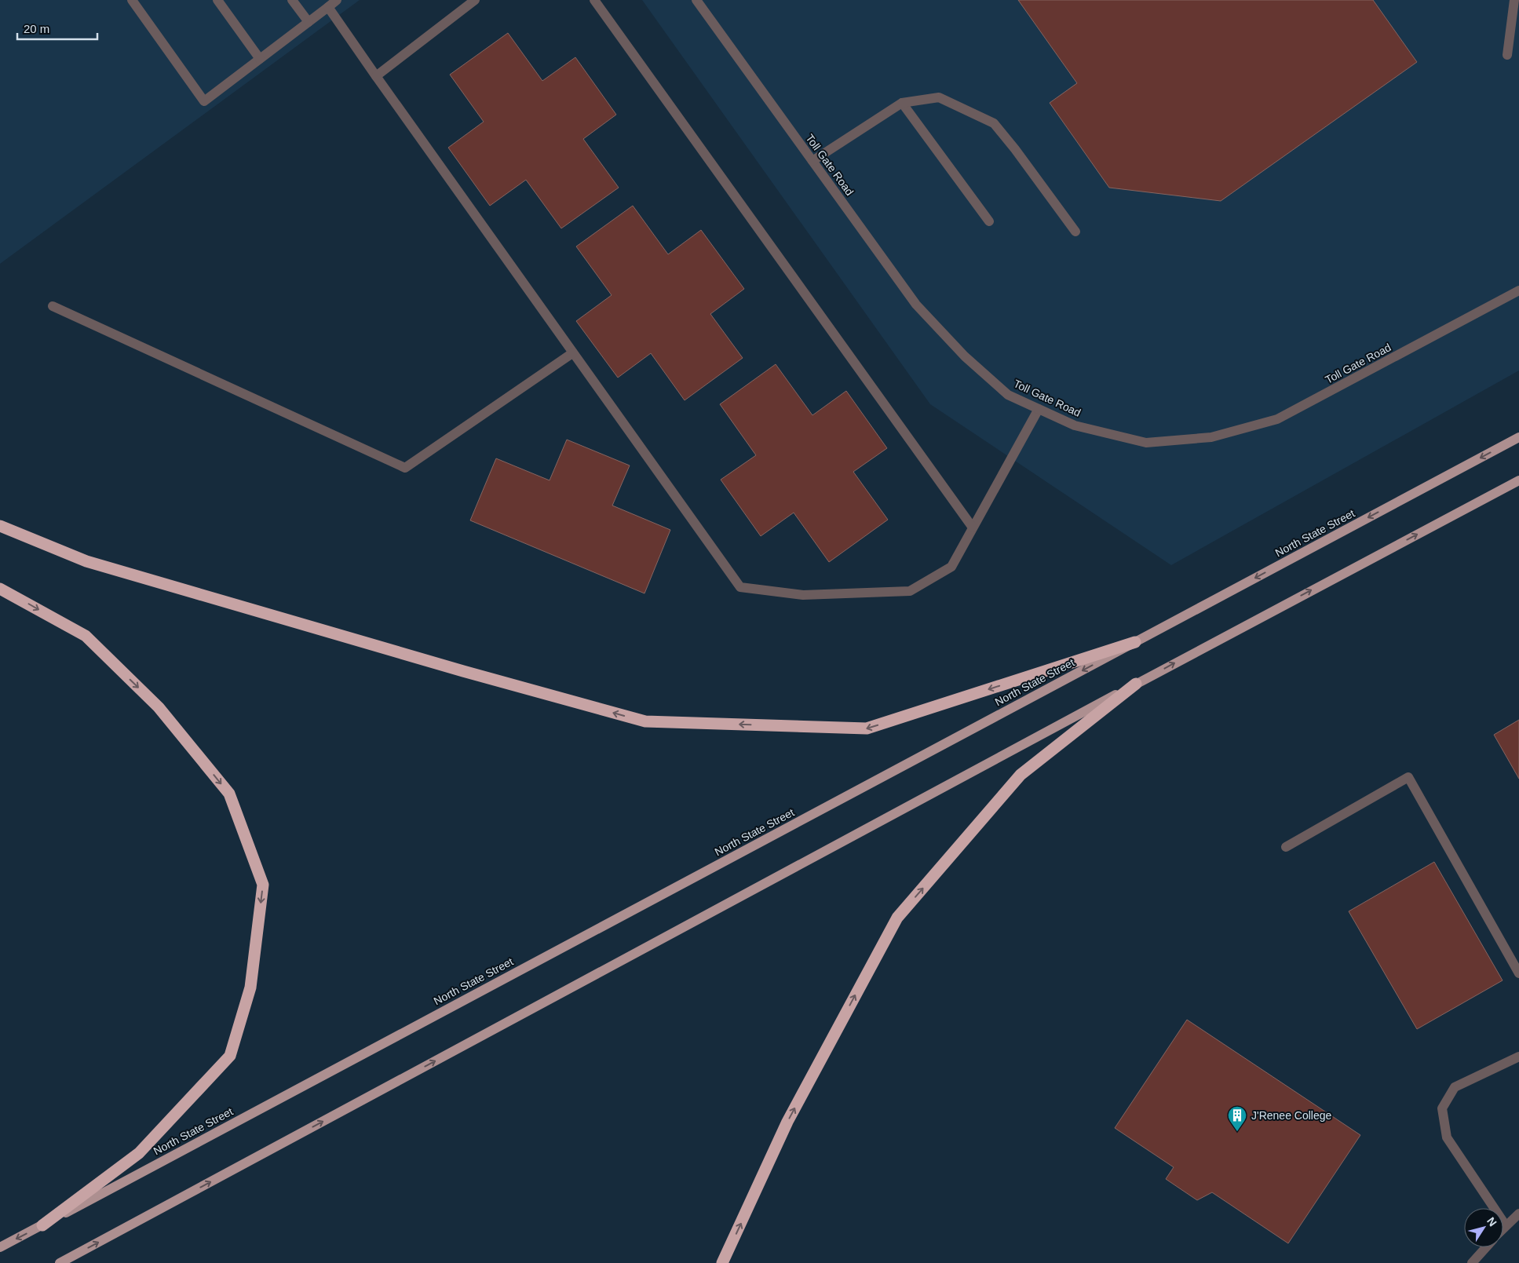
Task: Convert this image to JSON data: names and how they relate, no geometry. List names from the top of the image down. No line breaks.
{"streets":{"main road":["North State Street"],"street":["Toll Gate Road"]},"places":{"building":["J'Renee College"]},"scale_bar":"20 m","north":"top right"}
